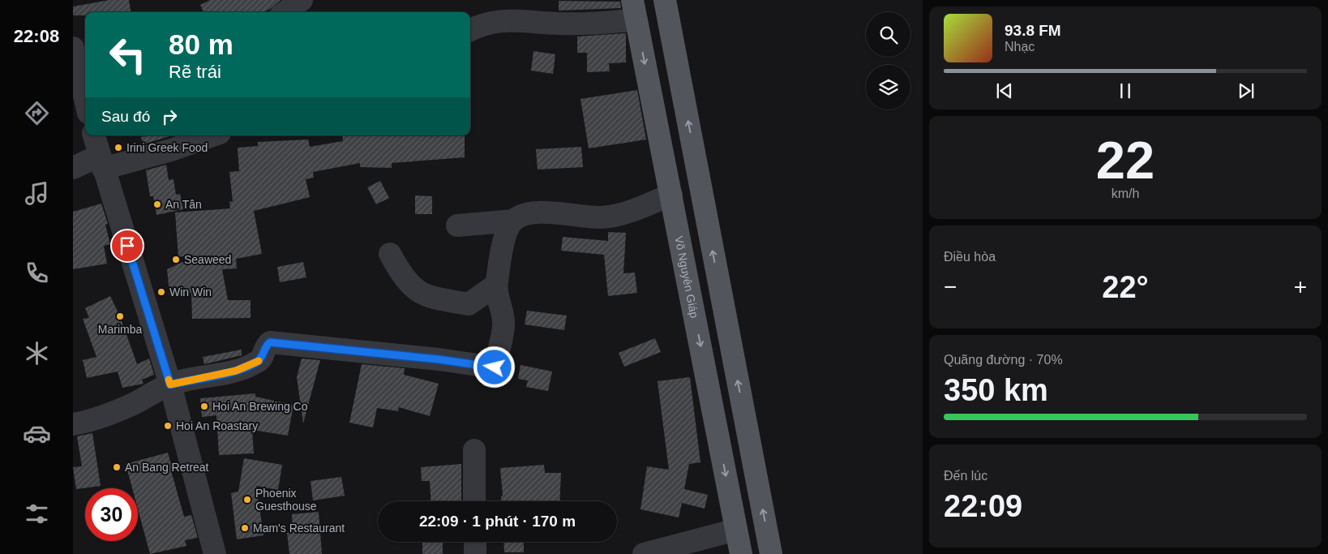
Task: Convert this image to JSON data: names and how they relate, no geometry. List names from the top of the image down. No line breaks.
{"streets":{"main road":["Võ Nguyên Giáp"]},"places":["Irini Greek Food","An Tân","Seaweed","Win Win","Marimba","Hoi An Brewing Co","Hoi An Roastary","An Bang Retreat","Phoenix Guesthouse","Mam's Restaurant"],"page":{"tabs":"22:08","turn":["80 m","Rẽ trái"],"song":["93.8 FM","Nhạc"],"then":"Sau đó","tile":[["22","km/h"],"Điều hòa",["Quãng đường · 70%","350 km"],["Đến lúc","22:09"]],"heat":["−","22°","+"],"limit":"30","trip":"22:09 · 1 phút · 170 m"}}
